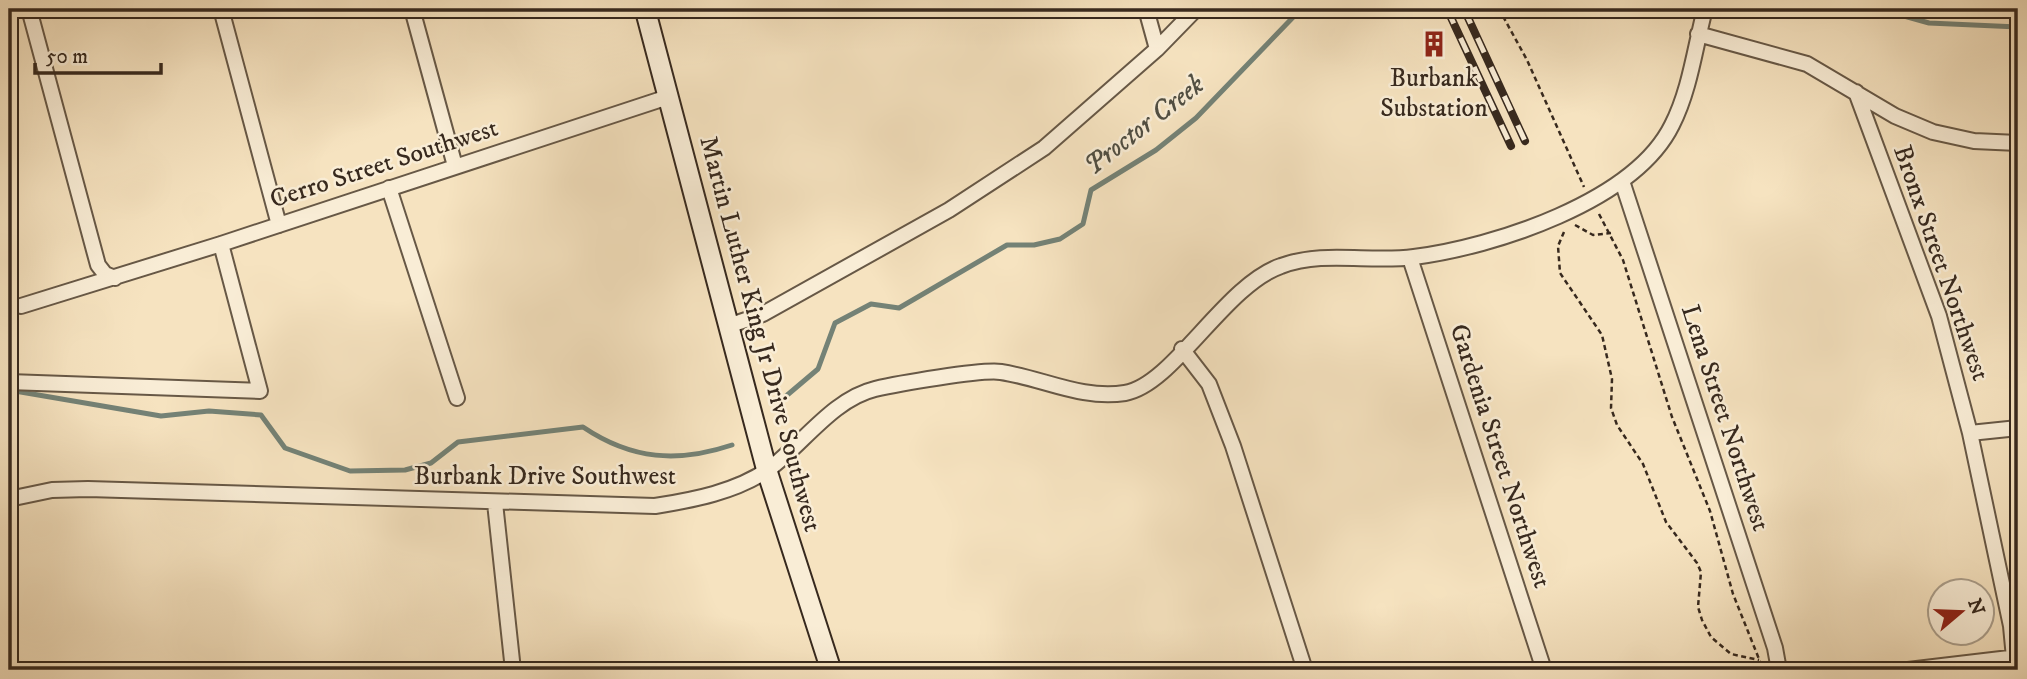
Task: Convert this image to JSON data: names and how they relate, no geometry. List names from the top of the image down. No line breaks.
{"streets":{"main road":["Martin Luther King Jr Drive Southwest"],"street":["Cerro Street Southwest","Bronx Street Northwest","Lena Street Northwest","Gardenia Street Northwest","Burbank Drive Southwest"]},"crossings":[["Cerro Street Southwest","Martin Luther King Jr Drive Southwest"],["Martin Luther King Jr Drive Southwest","Burbank Drive Southwest"]],"water":["Proctor Creek"],"places":{"building":["Burbank Substation"]},"scale_bar":"50 m","north":"right"}
